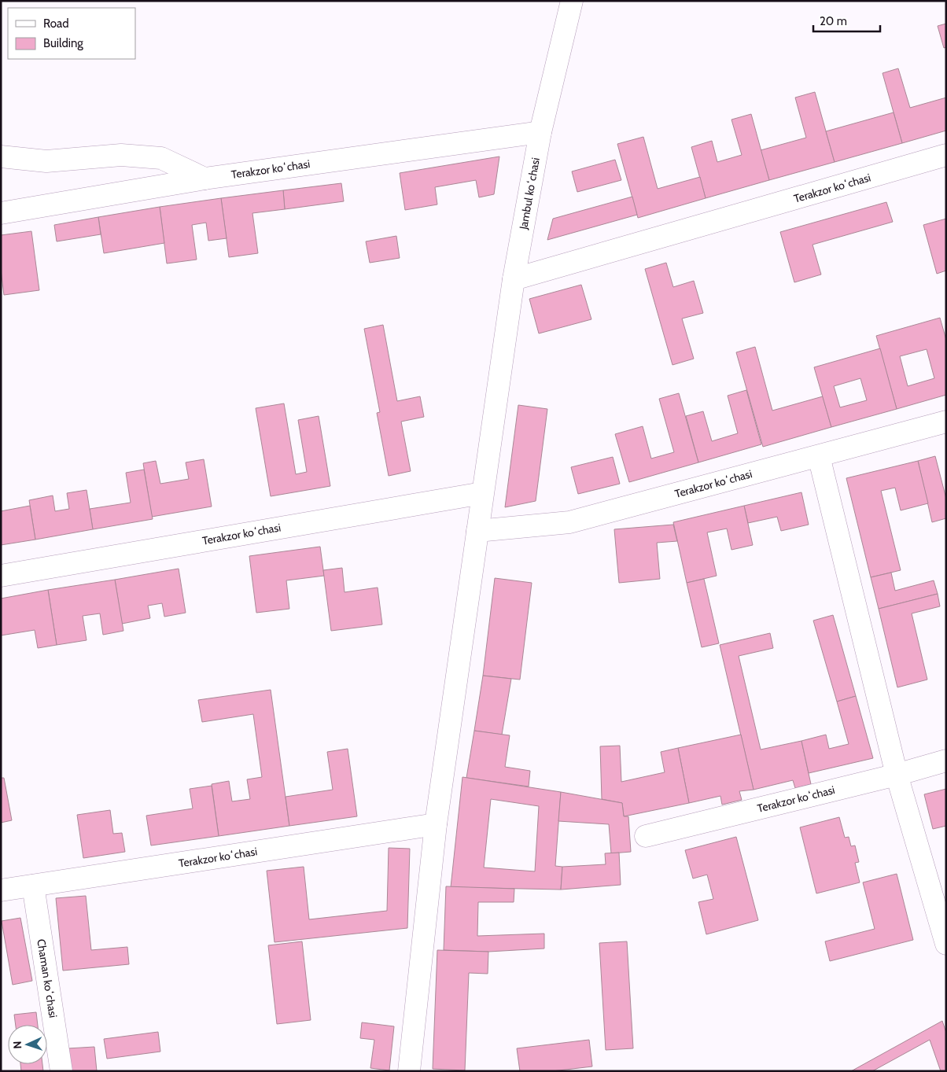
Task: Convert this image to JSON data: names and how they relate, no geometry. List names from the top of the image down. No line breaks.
{"streets":{"street":["Terakzor koʻchasi","Jambul koʻchasi","Chaman koʻchasi"]},"crossings":[["Terakzor koʻchasi","Jambul koʻchasi"],["Terakzor koʻchasi","Chaman koʻchasi"]],"legend":["Road","Building"],"scale_bar":"20 m","north":"left"}
